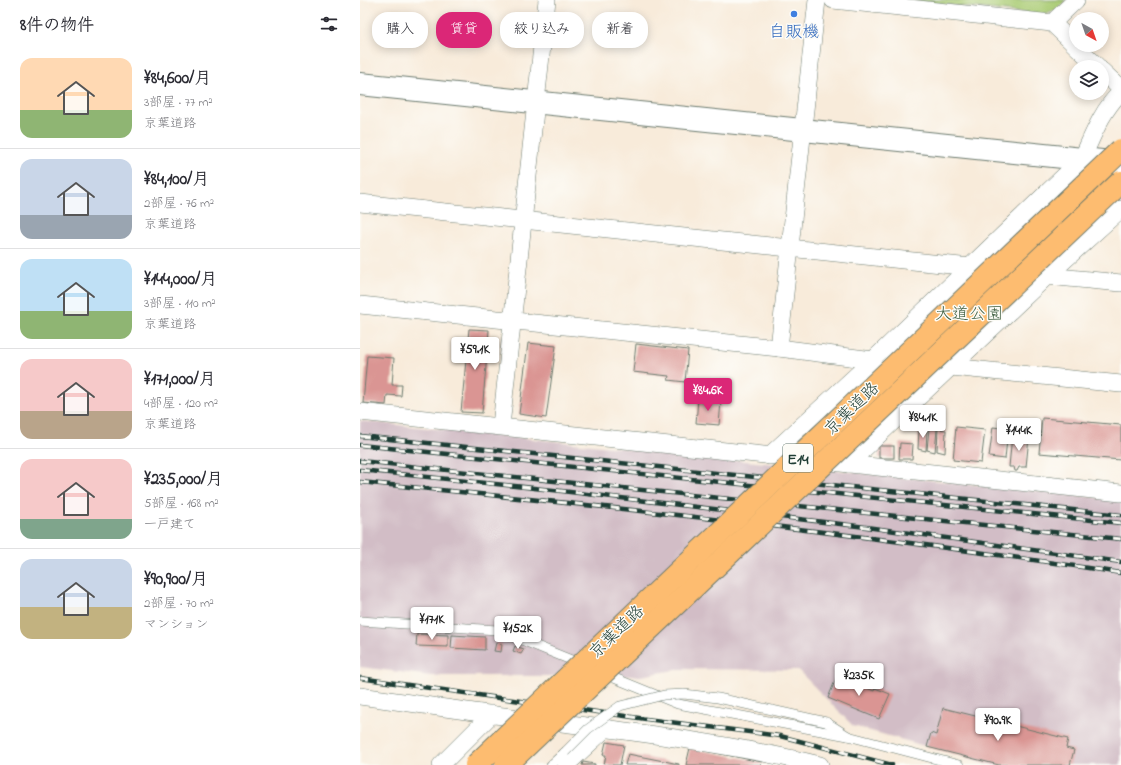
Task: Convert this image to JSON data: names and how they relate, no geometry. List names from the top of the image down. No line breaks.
{"streets":{"highway":["京葉道路","E14"]},"parks":["大道公園"],"places":["自販機"],"north":"bottom right","page":{"heading":"8件の物件","chip":["購入","賃貸","絞り込み","新着"],"list":[{"name":"¥84,600/月","note":"3部屋 · 77 m² · 京葉道路"},{"name":"¥84,100/月","note":"2部屋 · 76 m² · 京葉道路"},{"name":"¥144,000/月","note":"3部屋 · 110 m² · 京葉道路"},{"name":"¥171,000/月","note":"4部屋 · 120 m² · 京葉道路"},{"name":"¥235,000/月","note":"5部屋 · 168 m² · 一戸建て"},{"name":"¥90,900/月","note":"2部屋 · 70 m² · マンション"}],"price":["¥59.1K","¥84.6K","¥84.1K","¥144K","¥171K","¥152K","¥235K","¥90.9K"]}}
